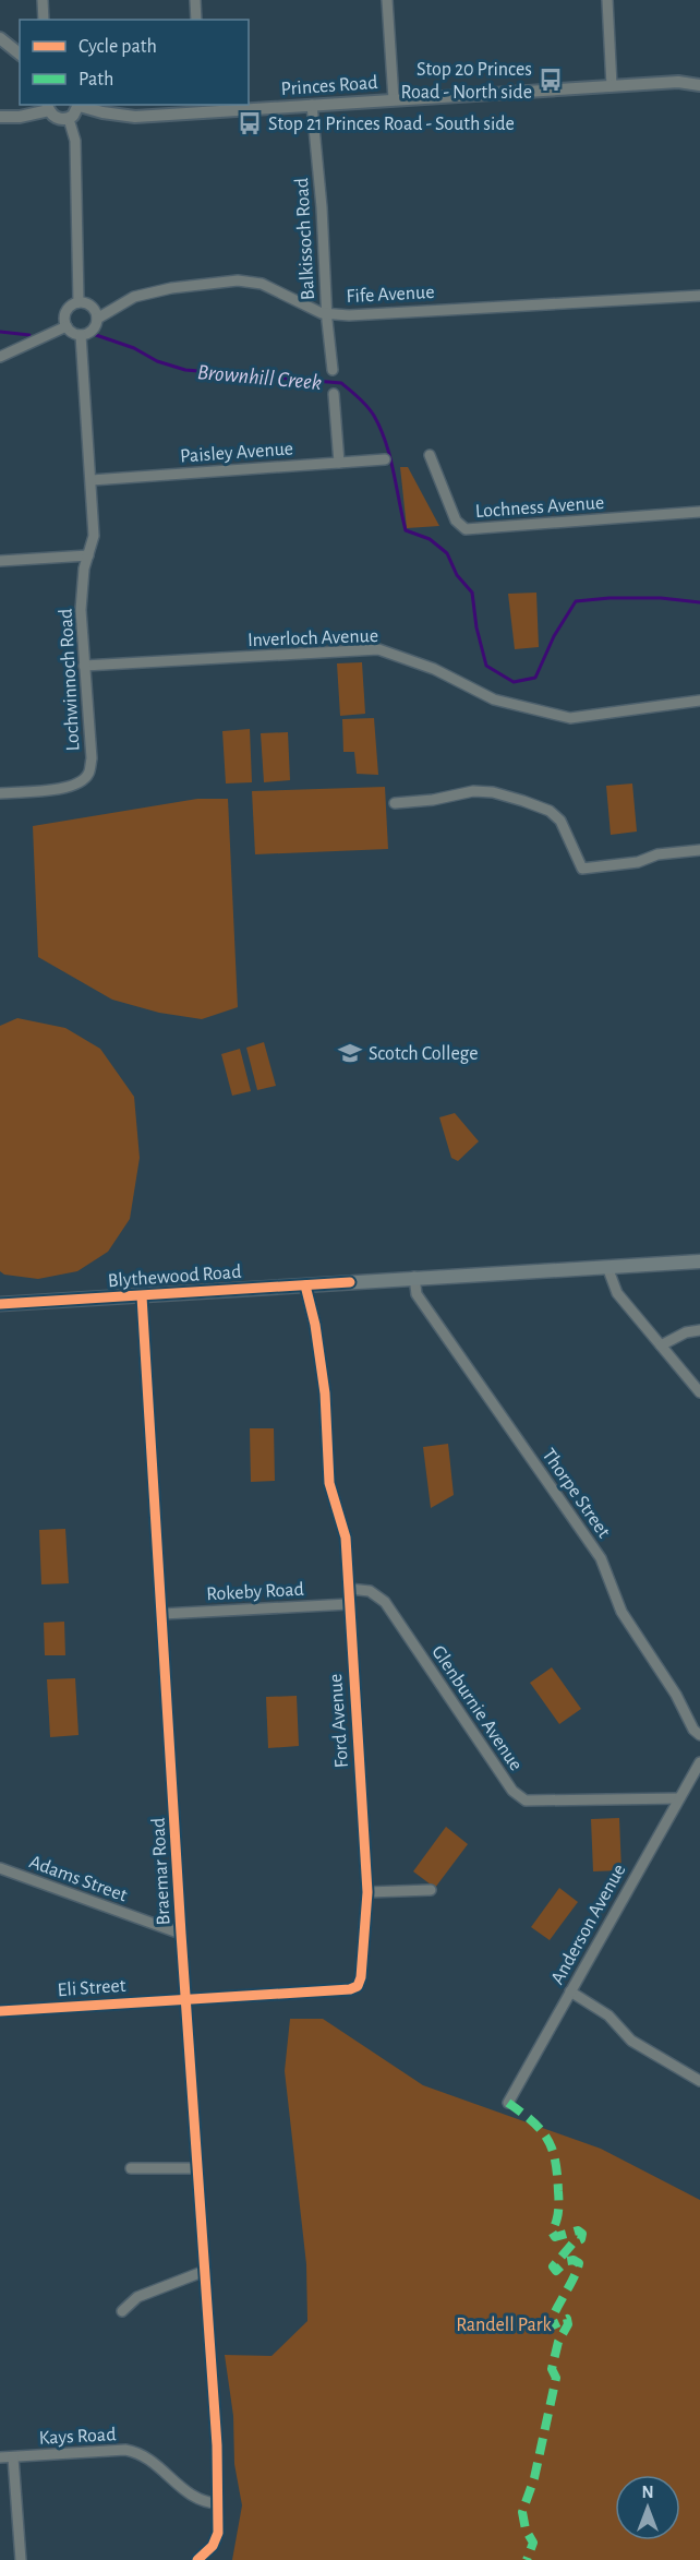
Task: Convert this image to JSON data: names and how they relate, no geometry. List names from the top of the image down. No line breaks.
{"streets":{"main road":["Blythewood Road"],"street":["Princes Road","Balkissoch Road","Fife Avenue","Paisley Avenue","Lochness Avenue","Inverloch Avenue","Lochwinnoch Road","Thorpe Street","Rokeby Road","Glenburnie Avenue","Ford Avenue","Braemar Road","Adams Street","Anderson Avenue","Eli Street","Kays Road"]},"crossings":[["Princes Road","Balkissoch Road"],["Balkissoch Road","Fife Avenue"],["Fife Avenue","Lochwinnoch Road"],["Paisley Avenue","Lochwinnoch Road"],["Inverloch Avenue","Lochwinnoch Road"],["Blythewood Road","Thorpe Street"],["Blythewood Road","Ford Avenue"],["Blythewood Road","Braemar Road"],["Rokeby Road","Ford Avenue"],["Rokeby Road","Braemar Road"],["Glenburnie Avenue","Ford Avenue"],["Glenburnie Avenue","Anderson Avenue"],["Ford Avenue","Braemar Road"],["Ford Avenue","Eli Street"],["Braemar Road","Adams Street"],["Braemar Road","Eli Street"],["Braemar Road","Kays Road"]],"water":["Brownhill Creek"],"parks":["Randell Park"],"places":{"bus stop":["Stop 20 Princes Road - North side","Stop 21 Princes Road - South side"],"school or university":["Scotch College"]},"legend":["Cycle path","Path"],"north":"top"}
